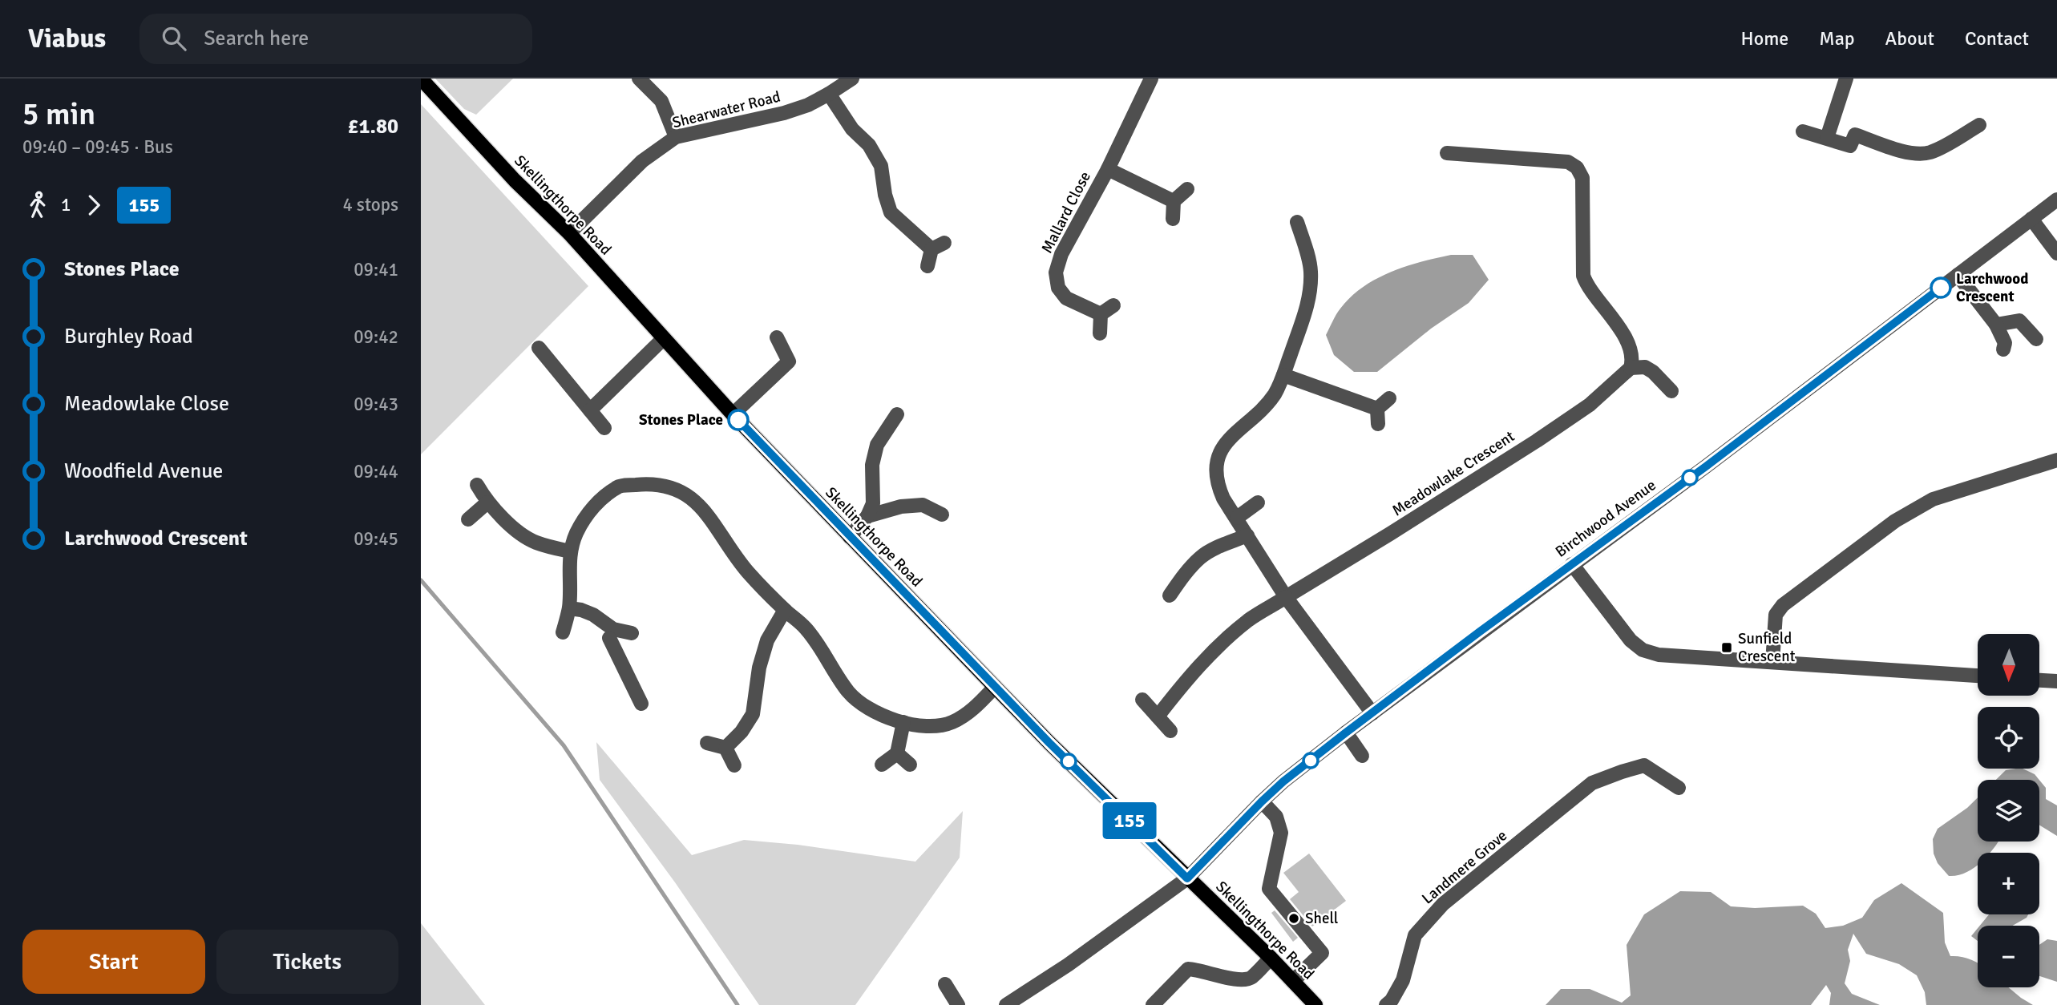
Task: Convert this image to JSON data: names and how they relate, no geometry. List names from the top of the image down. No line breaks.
{"streets":{"main road":["Skellingthorpe Road"],"street":["Shearwater Road","Mallard Close","Meadowlake Crescent","Birchwood Avenue","Landmere Grove"]},"crossings":[["Shearwater Road","Skellingthorpe Road"],["Skellingthorpe Road","Birchwood Avenue"]],"places":{"other":["Larchwood Crescent","Stones Place","Shell"],"transit":["Sunfield Crescent"]},"lines":["bus line 155"],"north":"bottom","page":{"header":"Viabus","search":"Search here","nav":["Home","Map","About","Contact"],"heading":["5 min","09:40 – 09:45 · Bus","£1.80"],"on_map":"155","legs":["1","155","4 stops"],"list":[{"name":"Stones Place","value":"09:41"},{"name":"Burghley Road","value":"09:42"},{"name":"Meadowlake Close","value":"09:43"},{"name":"Woodfield Avenue","value":"09:44"},{"name":"Larchwood Crescent","value":"09:45"}],"map_buttons":["+","−"],"buttons":["Start","Tickets"]}}
